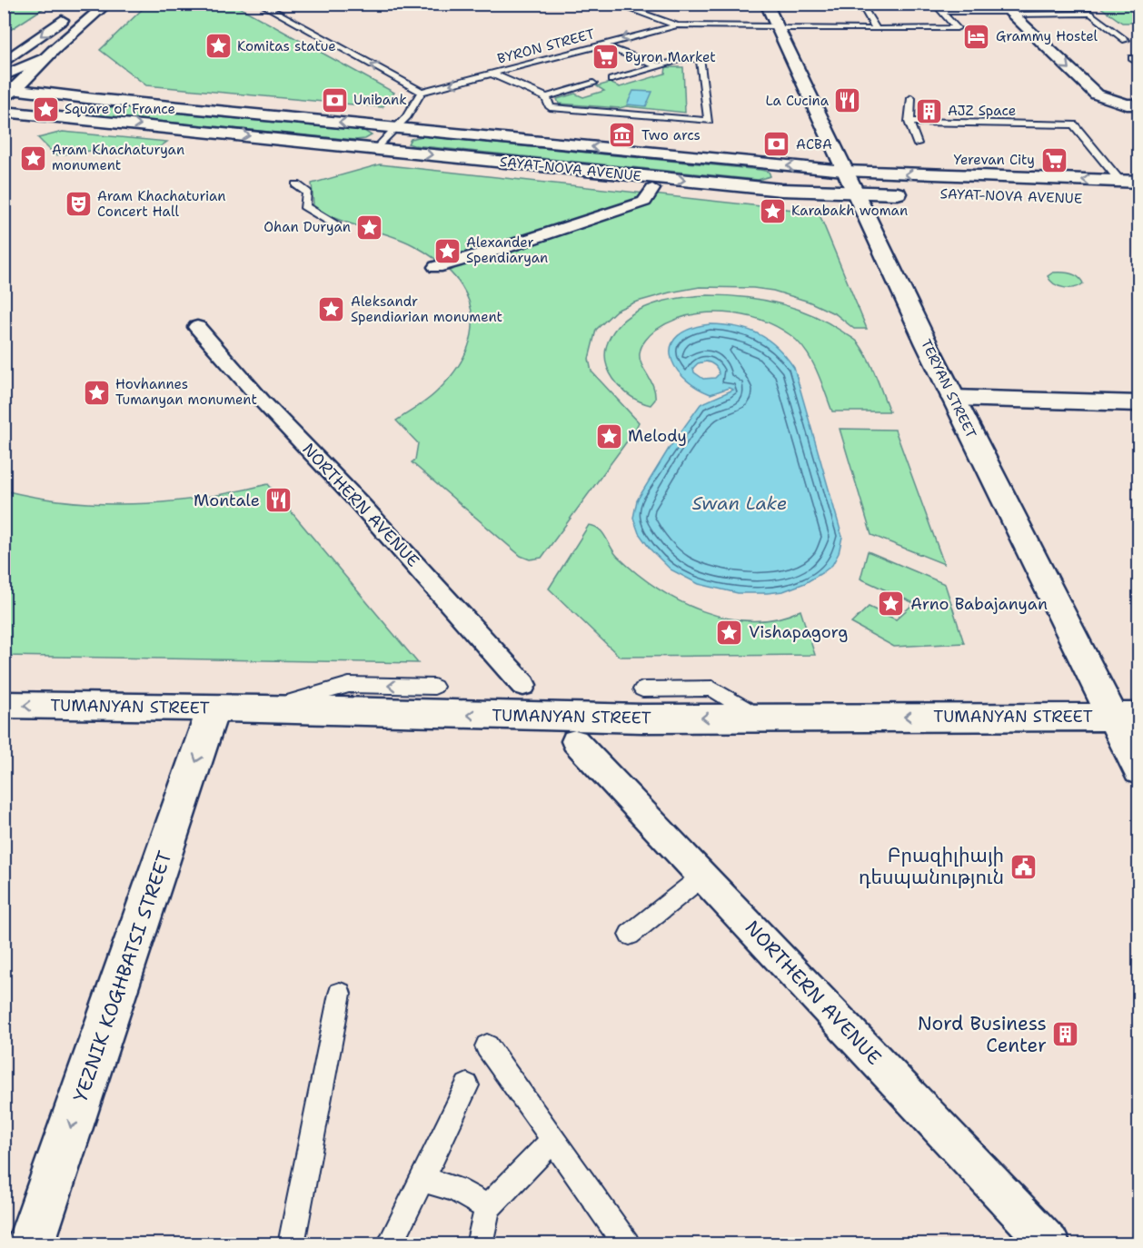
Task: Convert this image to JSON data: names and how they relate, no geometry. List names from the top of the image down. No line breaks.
{"streets":{"main road":["SAYAT-NOVA AVENUE","TERYAN STREET","TUMANYAN STREET","YEZNIK KOGHBATSI STREET"],"street":["NORTHERN AVENUE"],"lane":["BYRON STREET"]},"crossings":[["BYRON STREET","TERYAN STREET"],["SAYAT-NOVA AVENUE","TERYAN STREET"],["TERYAN STREET","TUMANYAN STREET"],["TUMANYAN STREET","YEZNIK KOGHBATSI STREET"]],"one_way":["TUMANYAN STREET","YEZNIK KOGHBATSI STREET"],"water":["Swan Lake"],"places":{"hotel":["Grammy Hostel"],"place":["Komitas statue","Square of France","Aram Khachaturyan monument","Karabakh woman","Ohan Duryan","Alexander Spendiaryan","Aleksandr Spendiarian monument","Hovhannes Tumanyan monument","Melody","Arno Babajanyan","Vishapagorg"],"supermarket":["Byron Market","Yerevan City"],"bank":["Unibank","ACBA"],"restaurant":["La Cucina","Montale"],"building":["AJZ Space","Nord Business Center"],"museum":["Two arcs"],"theatre":["Aram Khachaturian Concert Hall"],"public building":["Բրազիլիայի դեսպանություն"]}}
